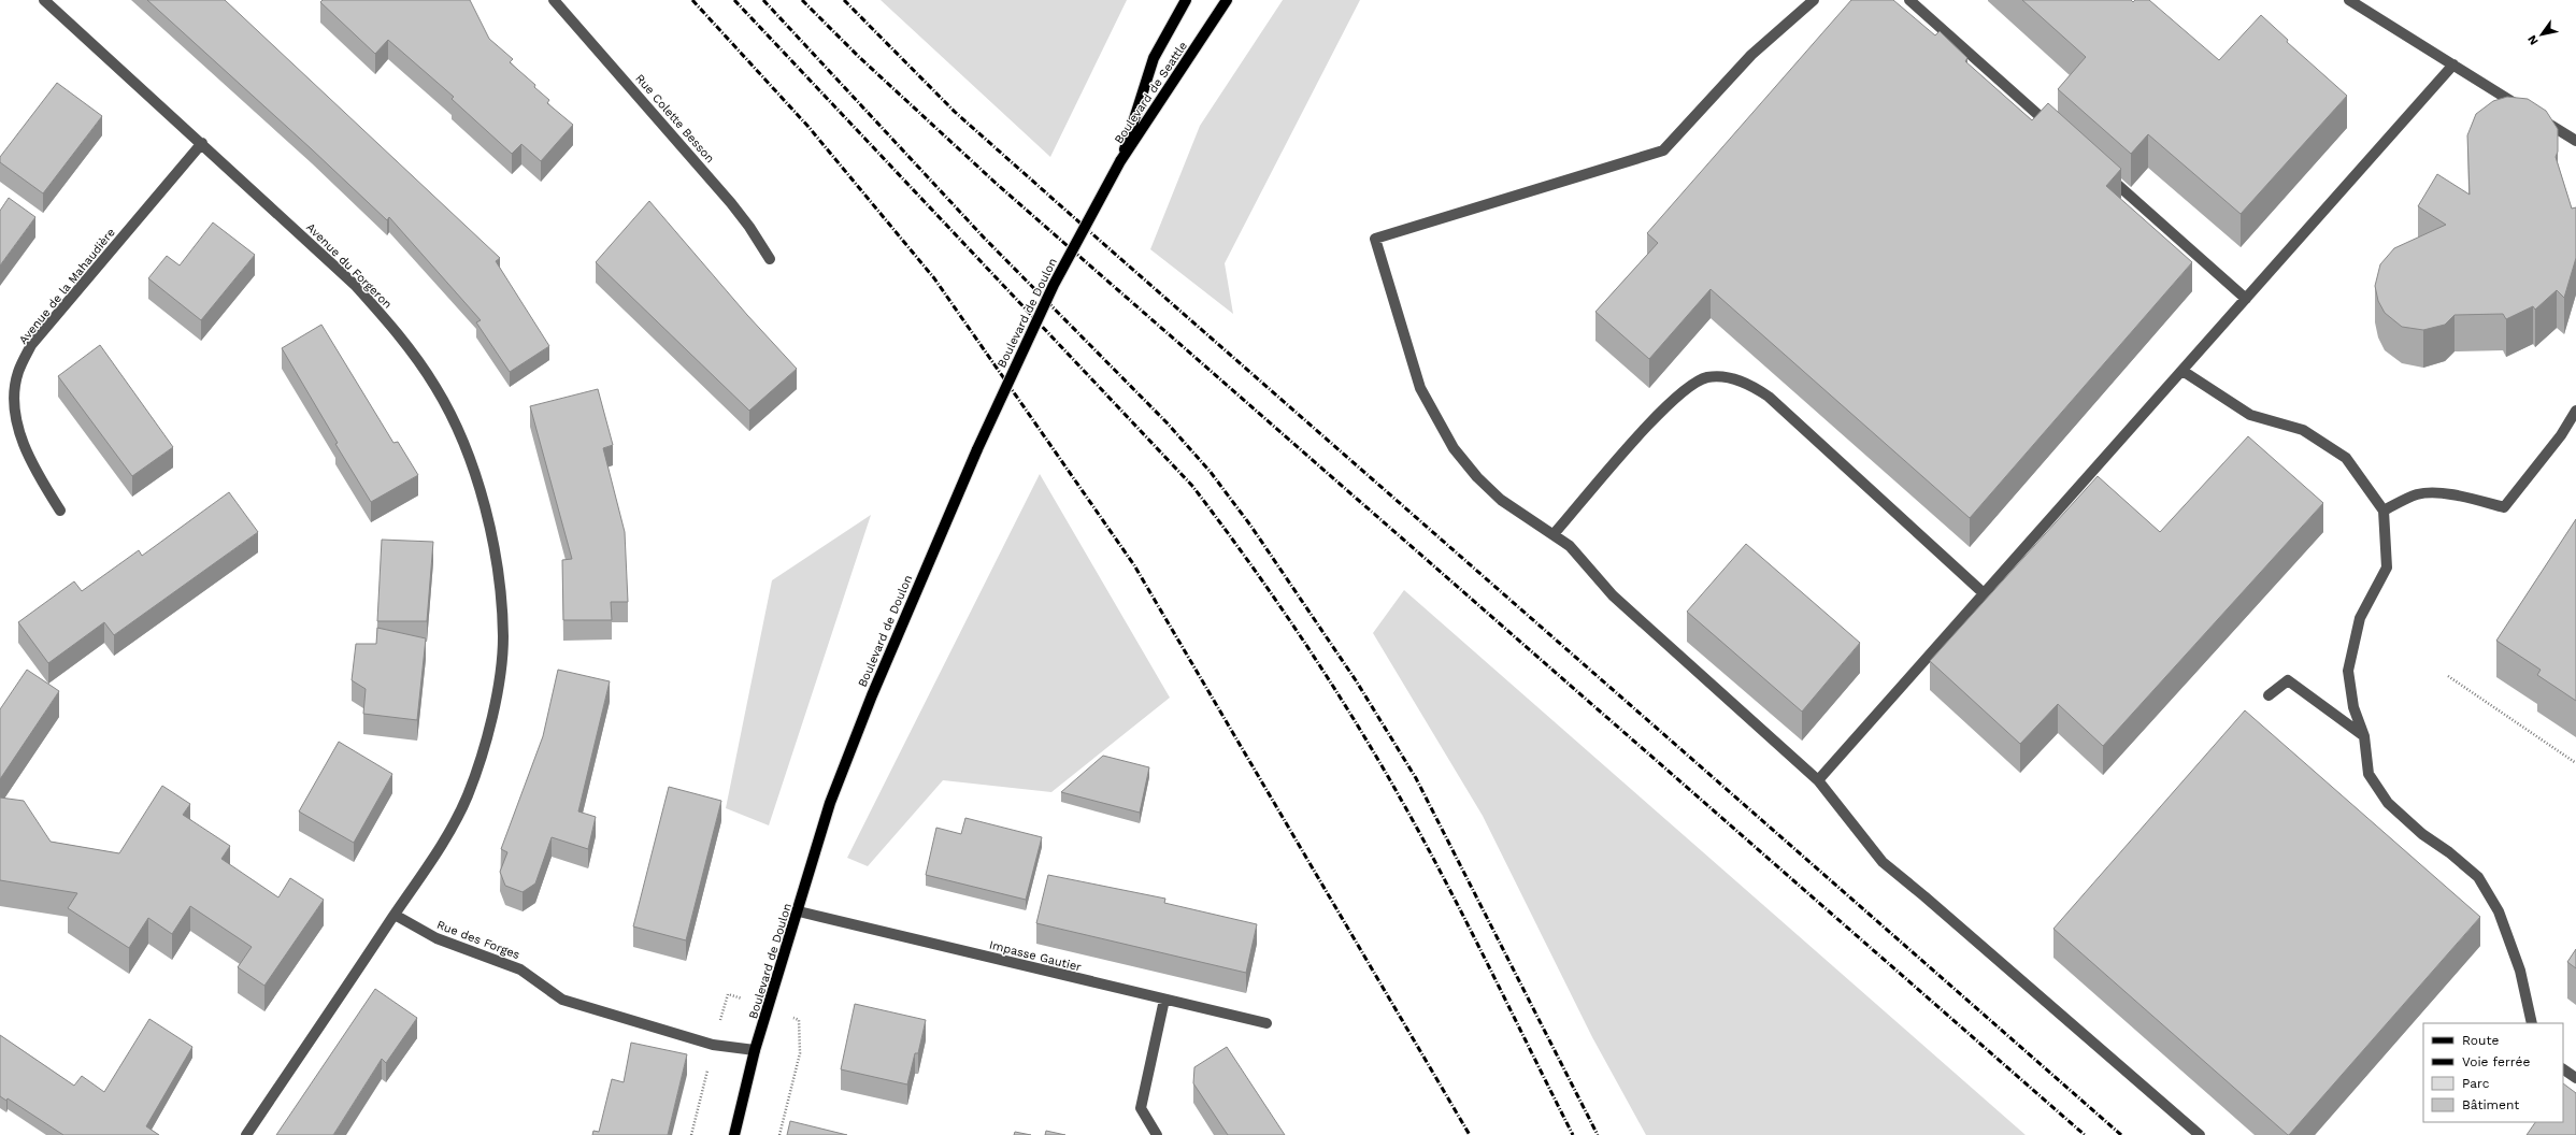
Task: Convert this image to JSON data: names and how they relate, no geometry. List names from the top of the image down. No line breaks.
{"streets":{"main road":["Boulevard de Seattle","Boulevard de Doulon"],"street":["Rue Colette Besson","Avenue du Forgeron","Avenue de la Mahaudière","Rue des Forges","Impasse Gautier"]},"crossings":[["Boulevard de Seattle","Boulevard de Doulon"],["Avenue du Forgeron","Avenue de la Mahaudière"],["Avenue du Forgeron","Rue des Forges"],["Boulevard de Doulon","Rue des Forges"],["Boulevard de Doulon","Impasse Gautier"]],"legend":["Route","Voie ferrée","Parc","Bâtiment"],"north":"bottom left"}
